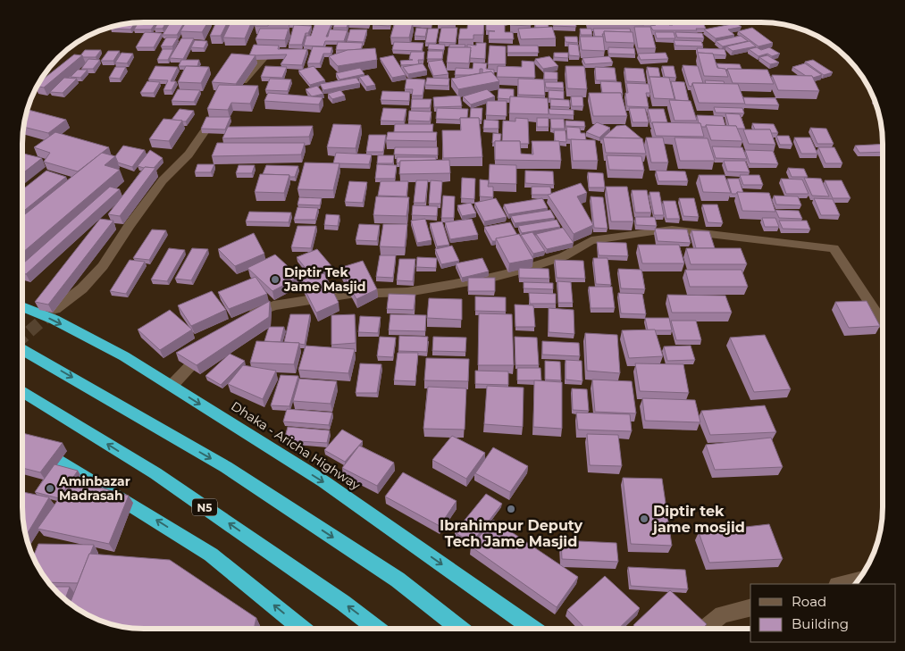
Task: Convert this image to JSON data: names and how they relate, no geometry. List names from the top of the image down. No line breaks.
{"streets":{"highway":["Dhaka - Aricha Highway","N5"]},"places":["Diptir Tek Jame Masjid","Aminbazar Madrasah","Ibrahimpur Deputy Tech Jame Masjid","Diptir tek jame mosjid"],"legend":["Road","Building"]}
